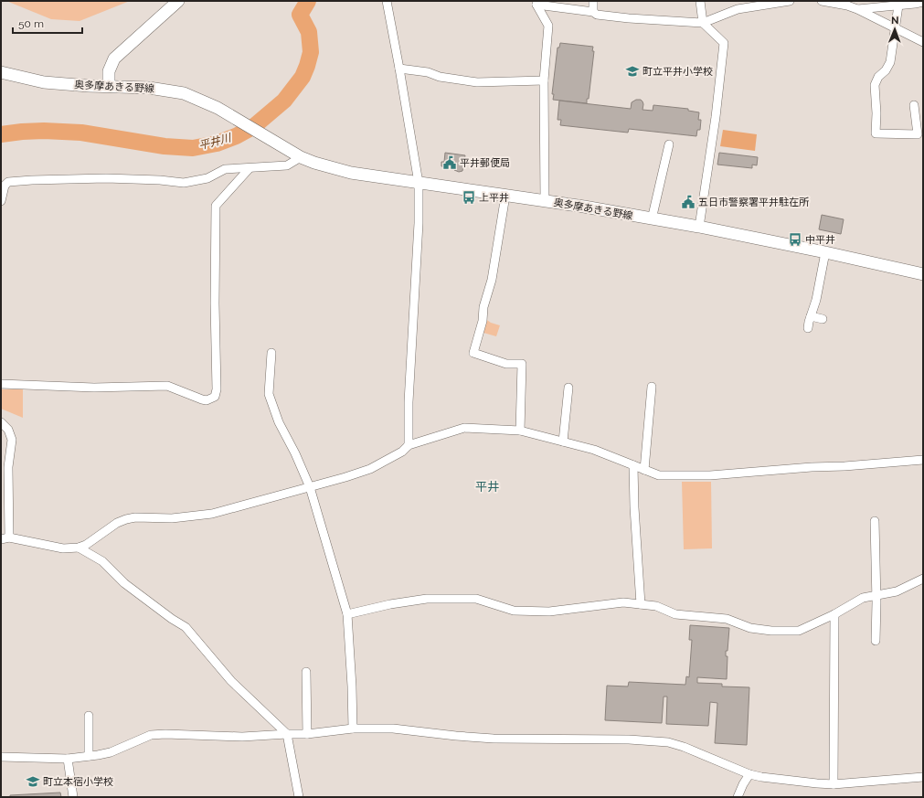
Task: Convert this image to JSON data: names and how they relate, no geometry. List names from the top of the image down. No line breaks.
{"streets":{"main road":["奥多摩あきる野線"]},"districts":["平井"],"water":["平井川"],"places":{"school or university":["町立平井小学校","町立本宿小学校"],"public building":["平井郵便局","五日市警察署平井駐在所"],"bus stop":["上平井","中平井"]},"scale_bar":"50 m","north":"top"}
